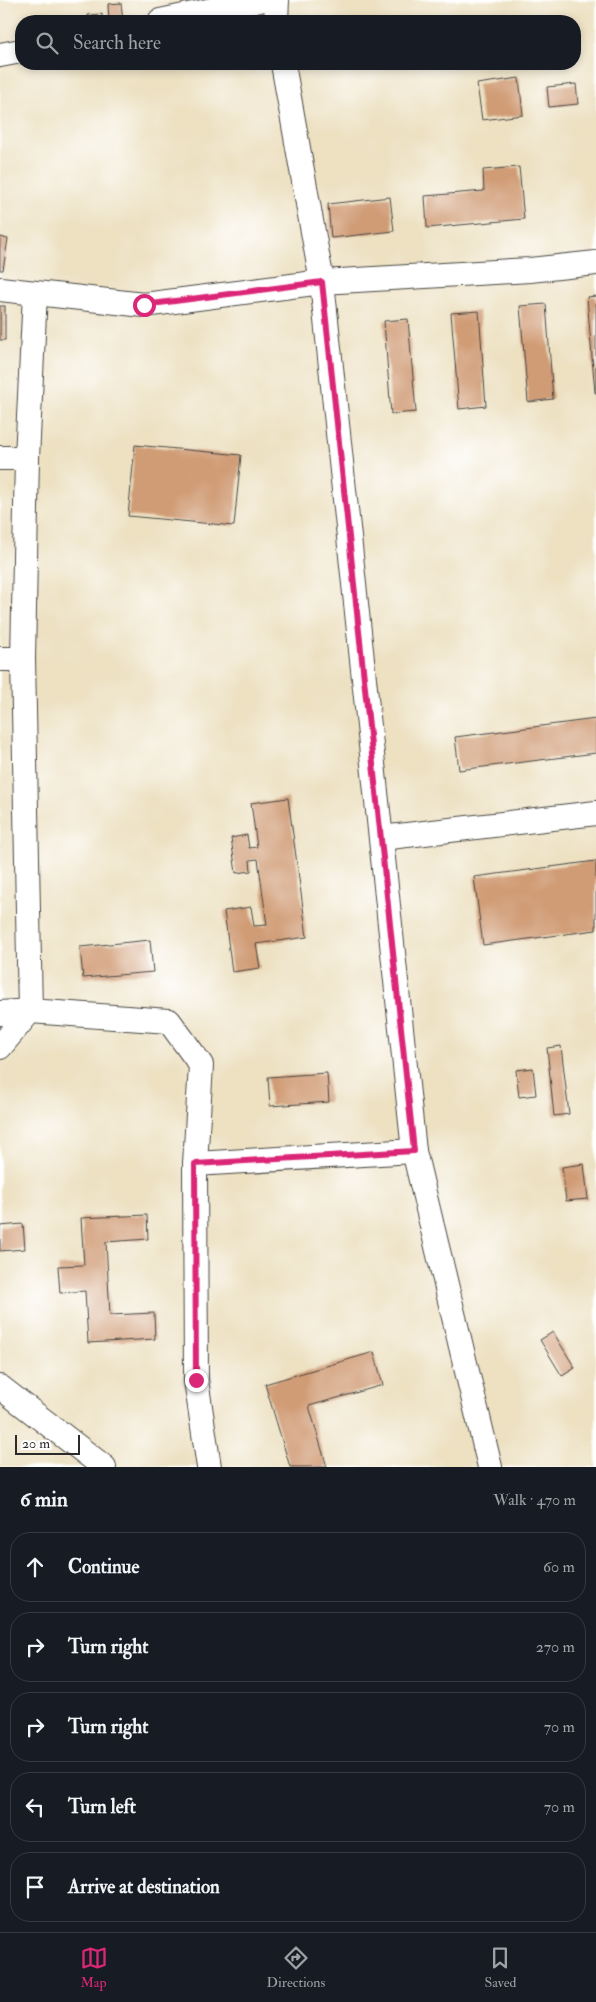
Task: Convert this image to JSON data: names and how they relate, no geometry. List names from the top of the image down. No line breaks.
{"scale_bar":"20 m","page":{"search":"Search here","scale":"20 m","heading":["6 min","Walk · 470 m"],"list":[["Continue","60 m"],["Turn right","270 m"],["Turn right","70 m"],["Turn left","70 m"],"Arrive at destination"],"nav":["Map","Directions","Saved"]}}
